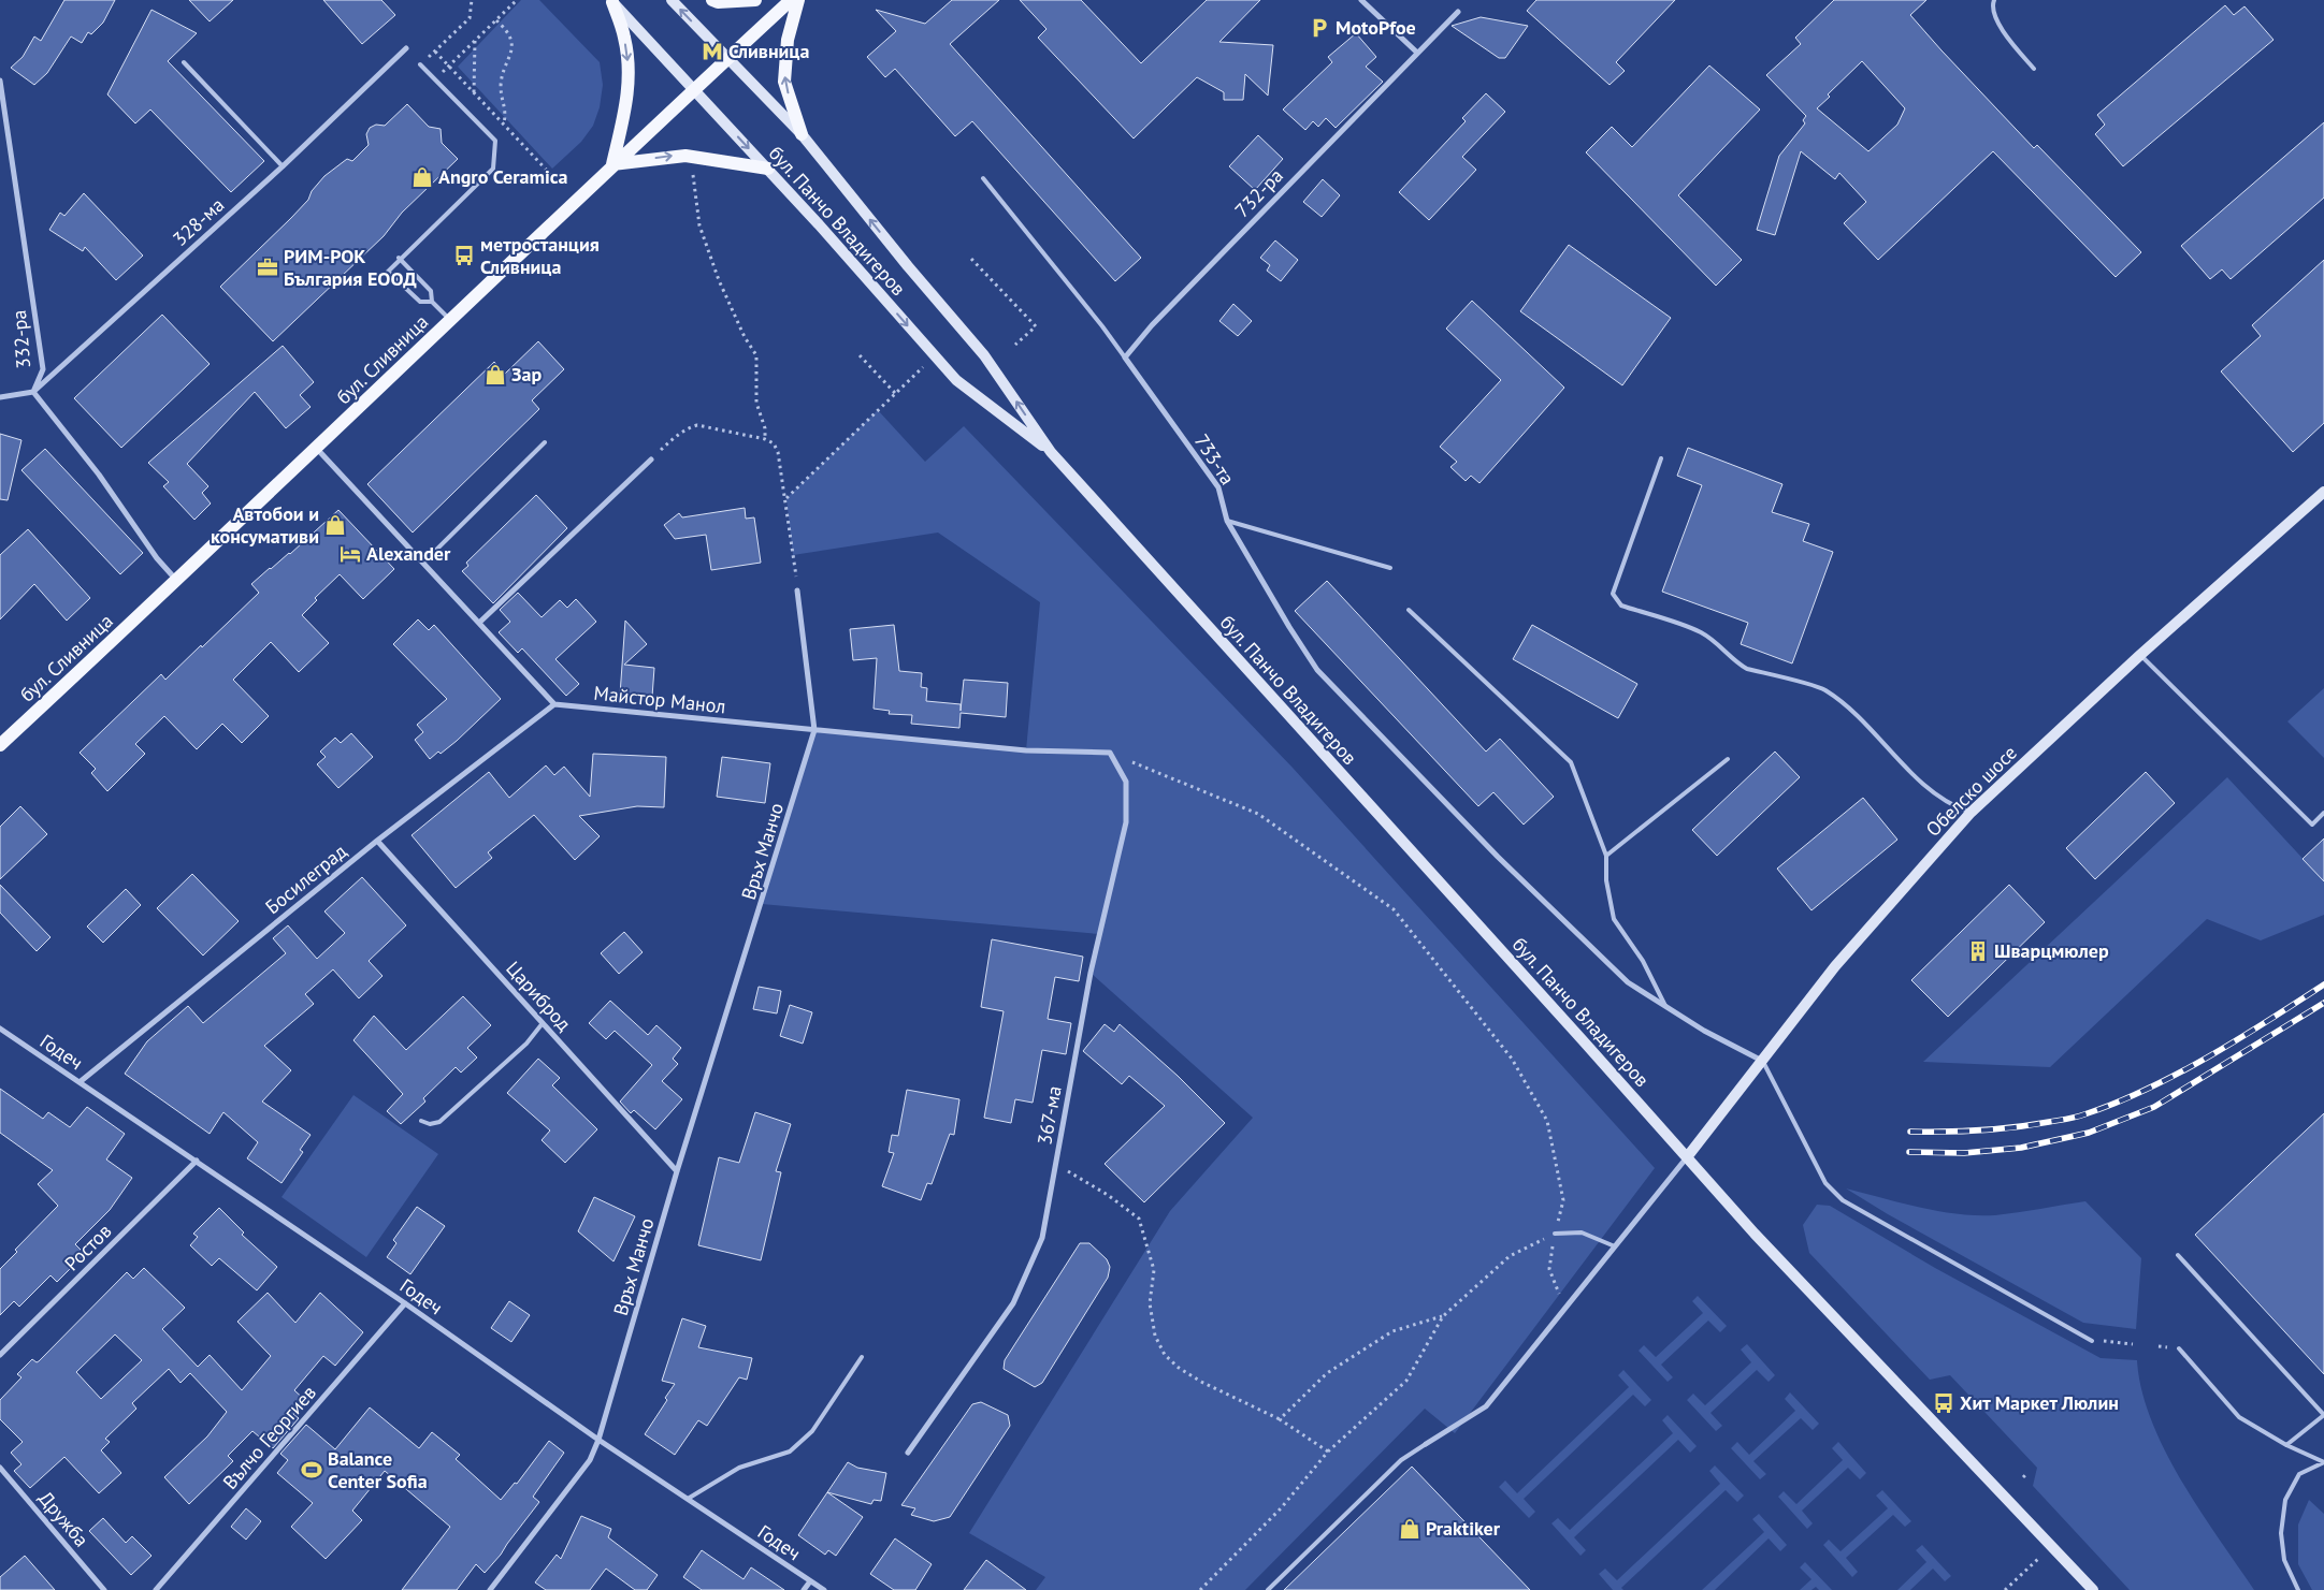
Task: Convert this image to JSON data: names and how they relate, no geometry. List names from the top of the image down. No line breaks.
{"streets":{"main road":["бул. Сливница"],"street":["732-ра","бул. Панчо Владигеров","328-ма","332-ра","733-та","Майстор Манол","Обелско шосе","Връх Манчо","Босилеград","Цариброд","Годеч","367-ма","Ростов","Вълчо Георгиев","Дружба"]},"crossings":[["732-ра","733-та"],["бул. Панчо Владигеров","бул. Сливница"],["бул. Панчо Владигеров","Обелско шосе"],["328-ма","332-ра"],["332-ра","бул. Сливница"],["733-та","Обелско шосе"],["Майстор Манол","Връх Манчо"],["Майстор Манол","Босилеград"],["Майстор Манол","367-ма"],["Връх Манчо","Цариброд"],["Връх Манчо","Годеч"],["Босилеград","Цариброд"],["Босилеград","Годеч"],["Годеч","Ростов"],["Годеч","Вълчо Георгиев"]],"places":{"parking":["MotoPfoe"],"metro station":["Сливница"],"shop":["Angro Ceramica","Зар","Автобои и консумативи","Praktiker"],"bus stop":["метростанция Сливница","Хит Маркет Люлин"],"office":["РИМ-РОК България ЕООД"],"hotel":["Alexander"],"building":["Шварцмюлер"],"sports":["Balance Center Sofia"]}}
